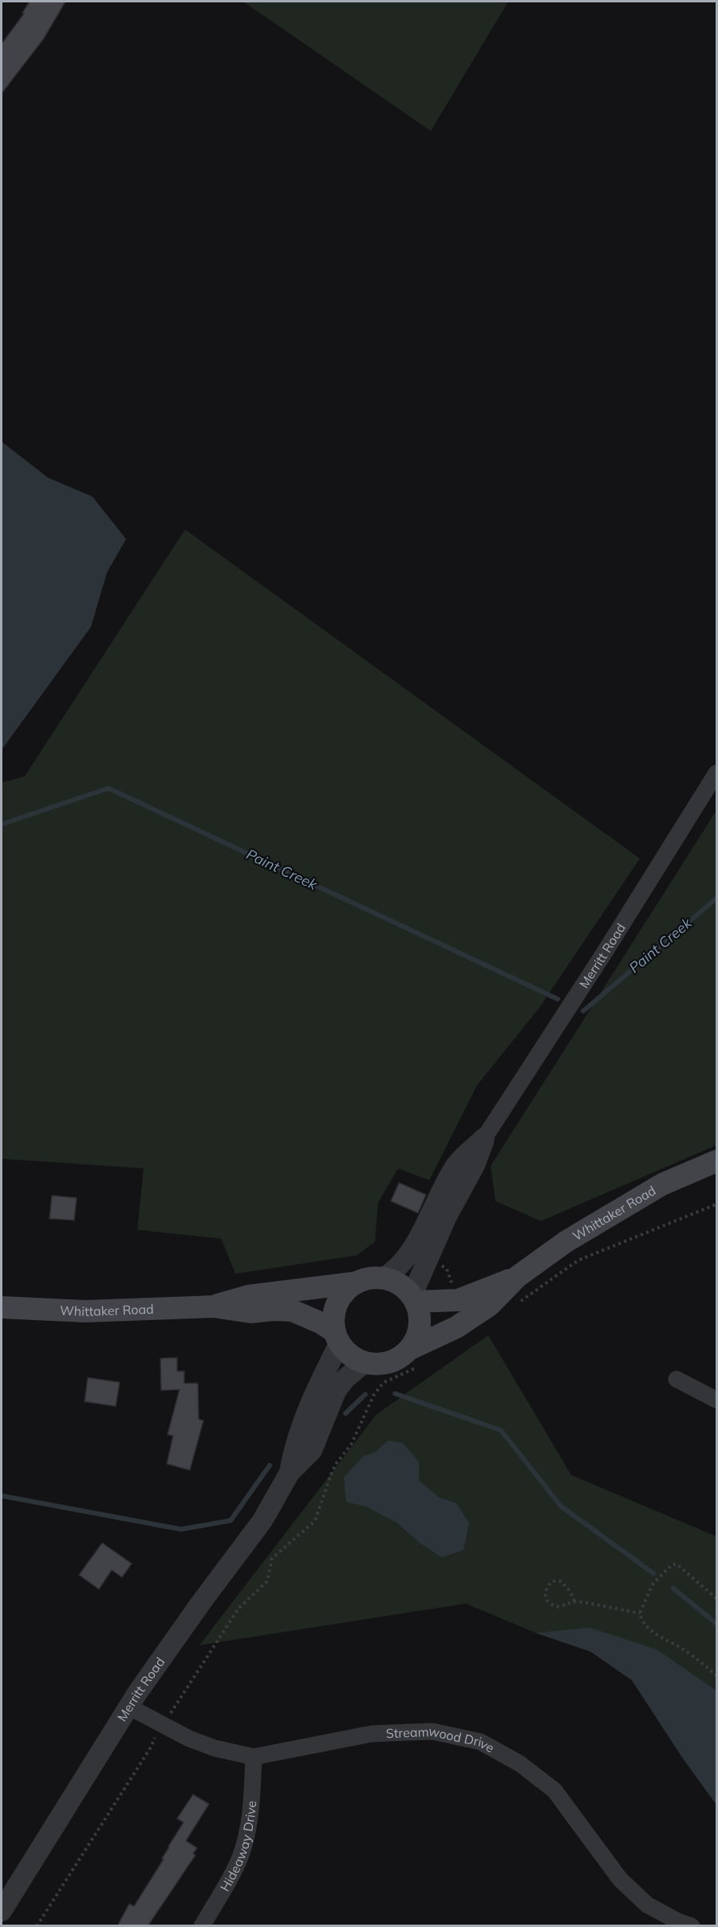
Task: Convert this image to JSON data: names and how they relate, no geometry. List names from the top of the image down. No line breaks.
{"streets":{"main road":["Whittaker Road"],"street":["Merritt Road","Streamwood Drive","Hideaway Drive"]},"crossings":[["Merritt Road","Whittaker Road"],["Merritt Road","Streamwood Drive"],["Streamwood Drive","Hideaway Drive"]],"water":["Paint Creek"]}
